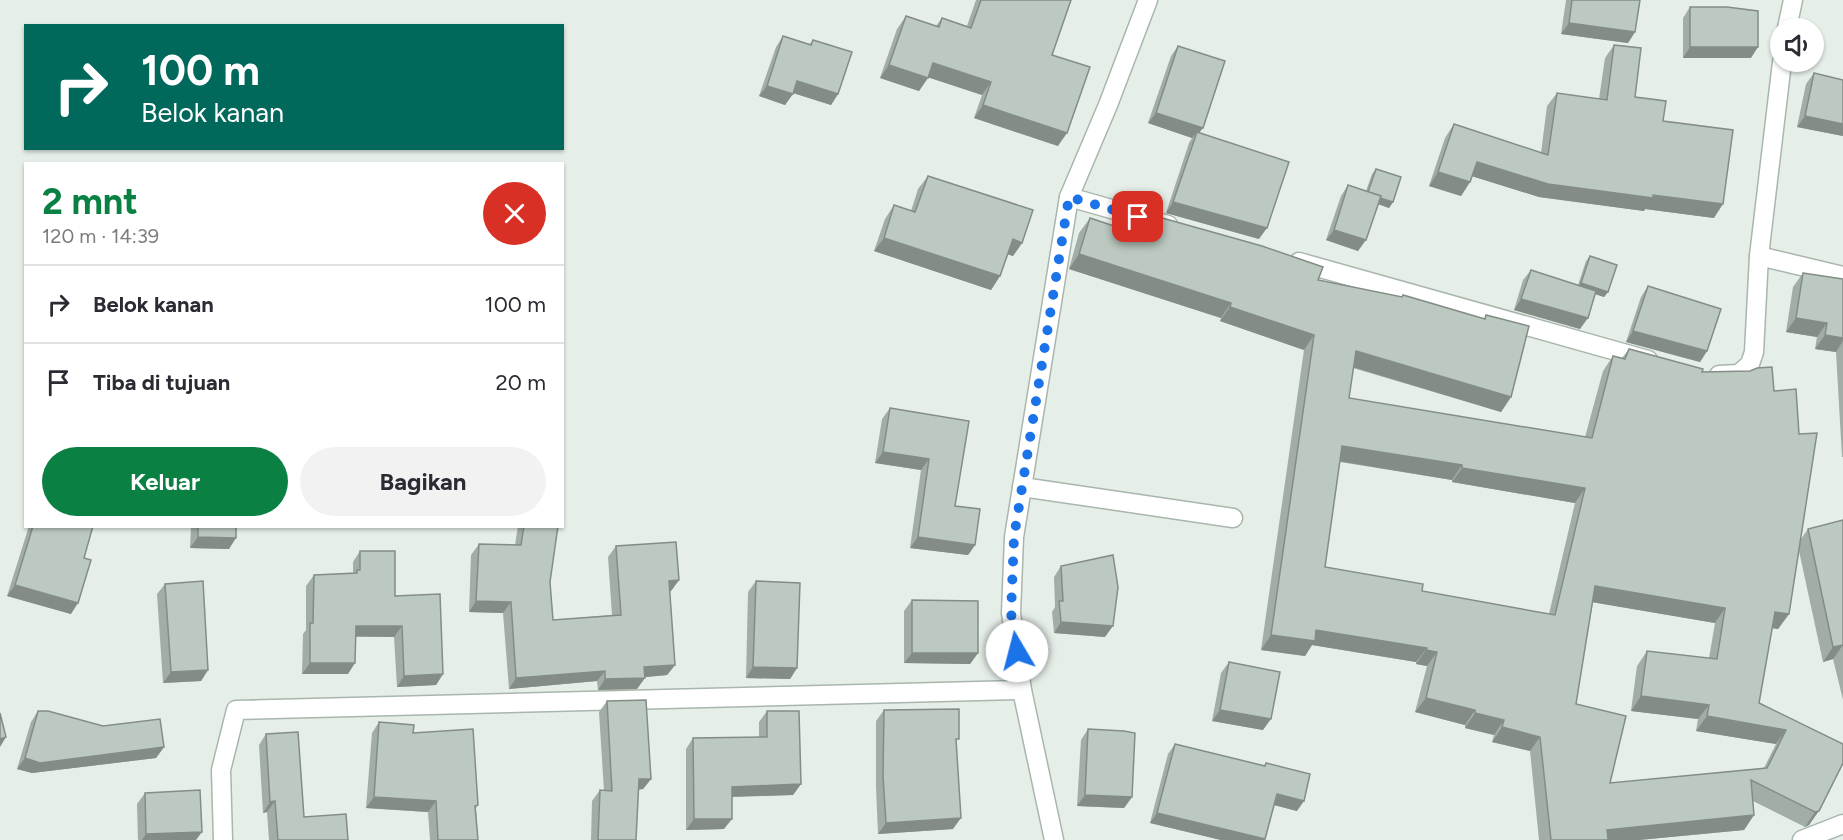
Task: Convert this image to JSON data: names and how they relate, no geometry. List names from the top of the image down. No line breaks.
{"page":{"turn":["100 m","Belok kanan"],"heading":["2 mnt","120 m · 14:39"],"list":[{"name":"Belok kanan","value":"100 m"},{"name":"Tiba di tujuan","value":"20 m"}],"buttons":["Keluar","Bagikan"]}}
